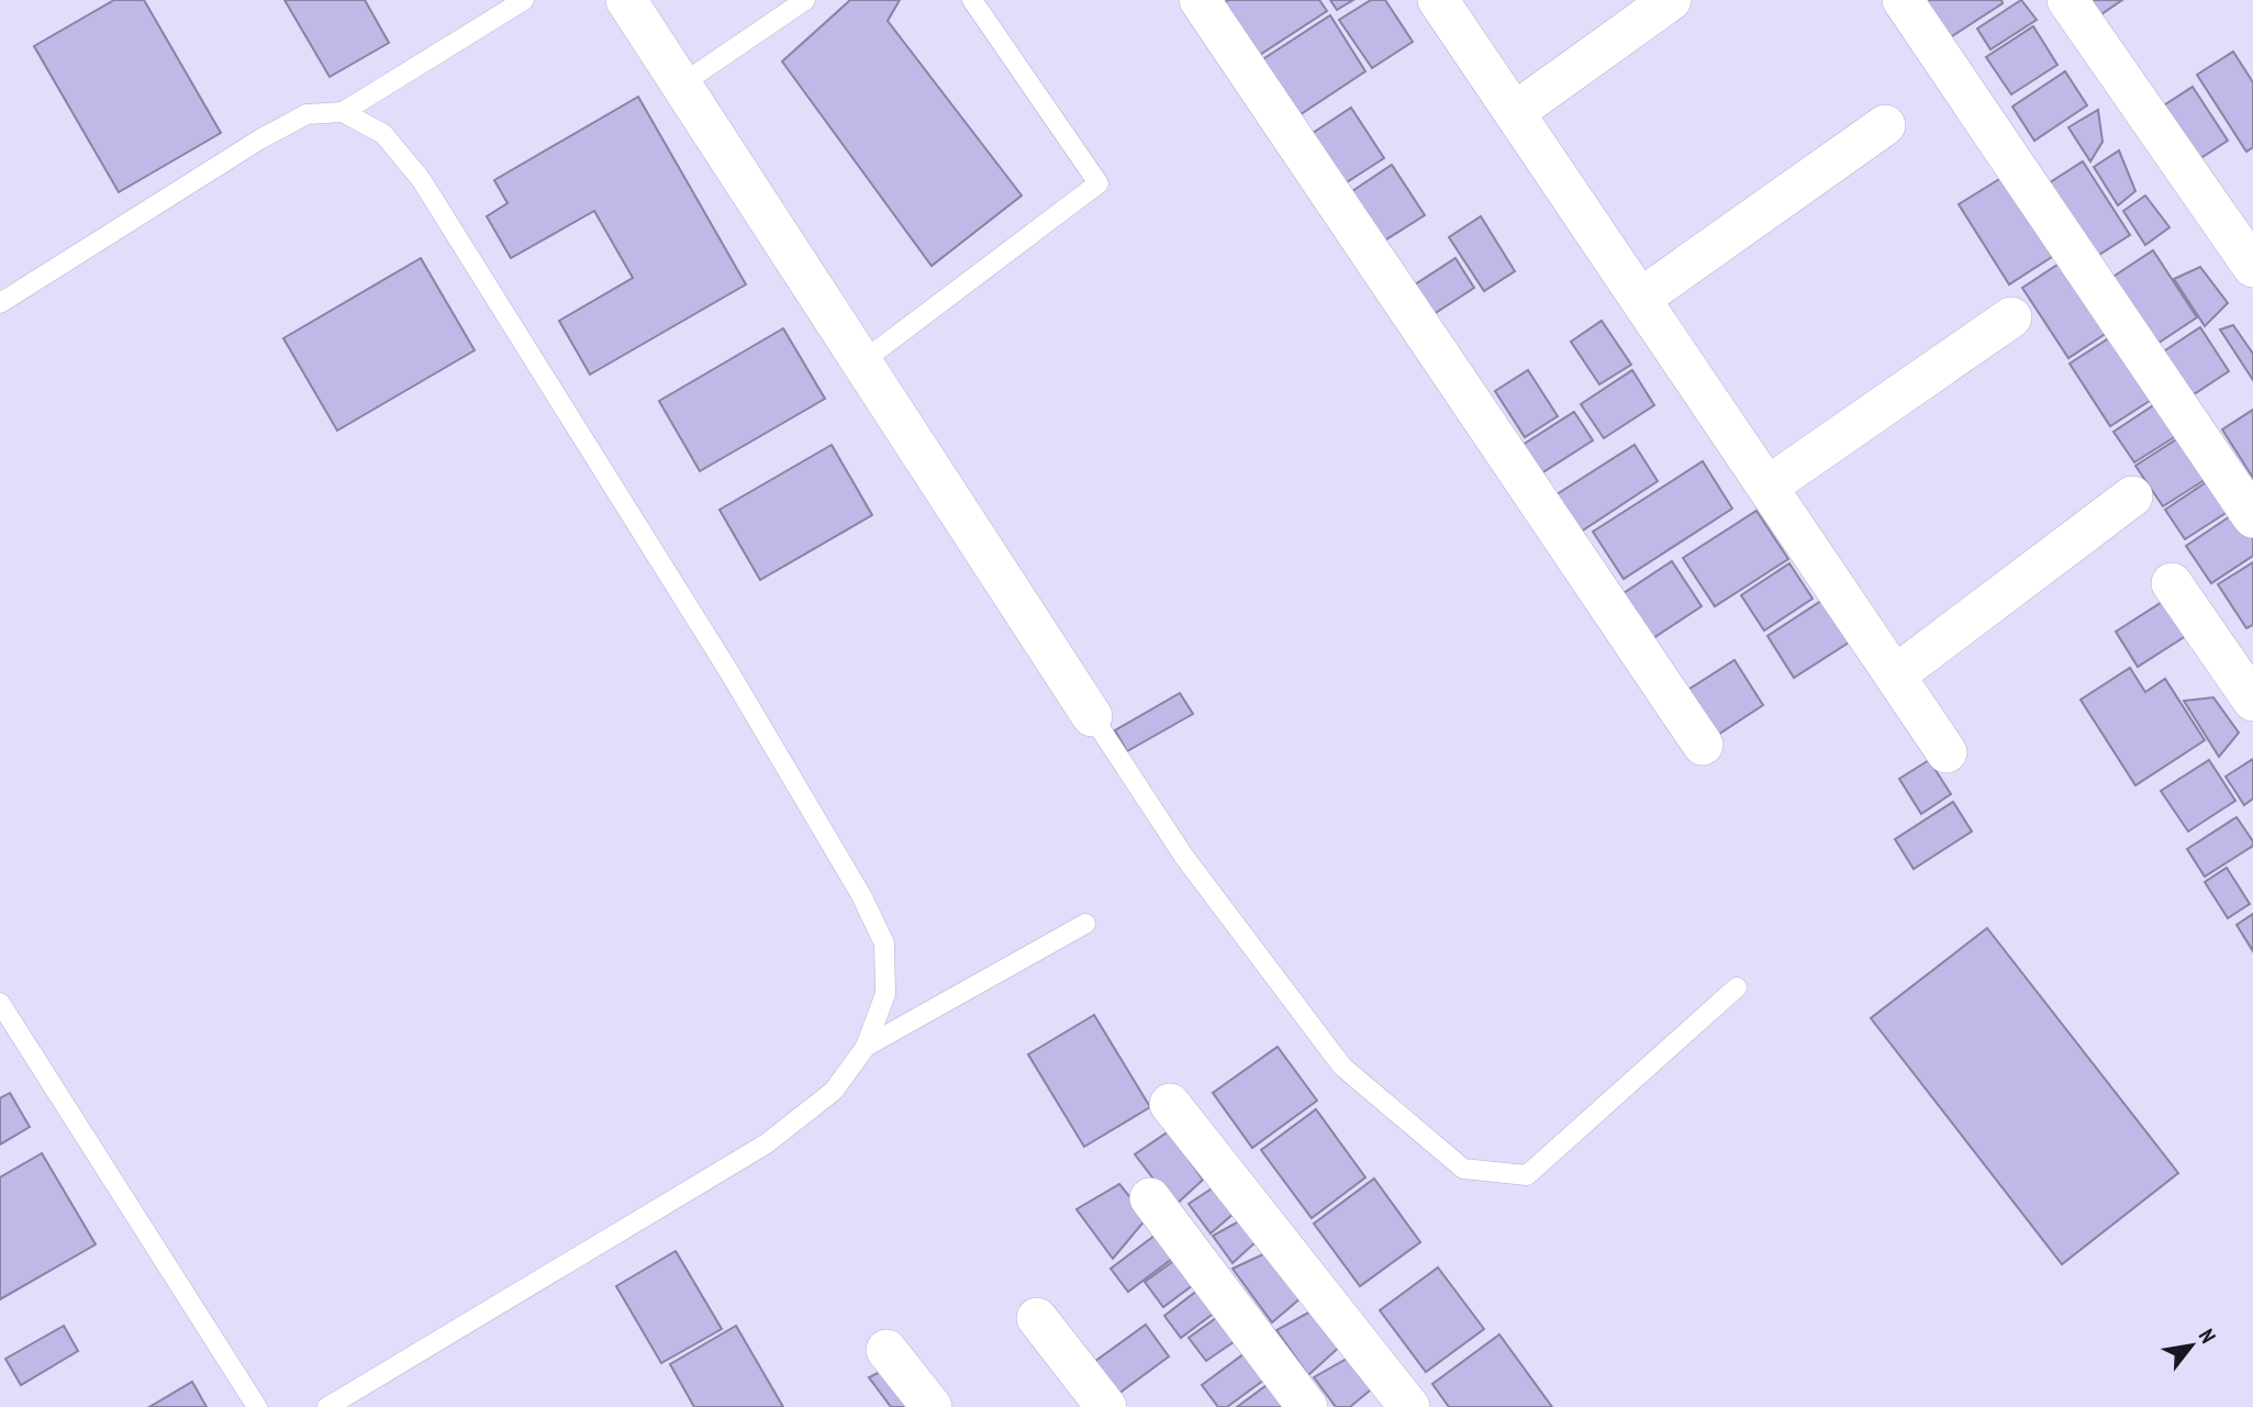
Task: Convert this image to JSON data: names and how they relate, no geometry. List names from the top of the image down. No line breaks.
{"north":"top right"}
